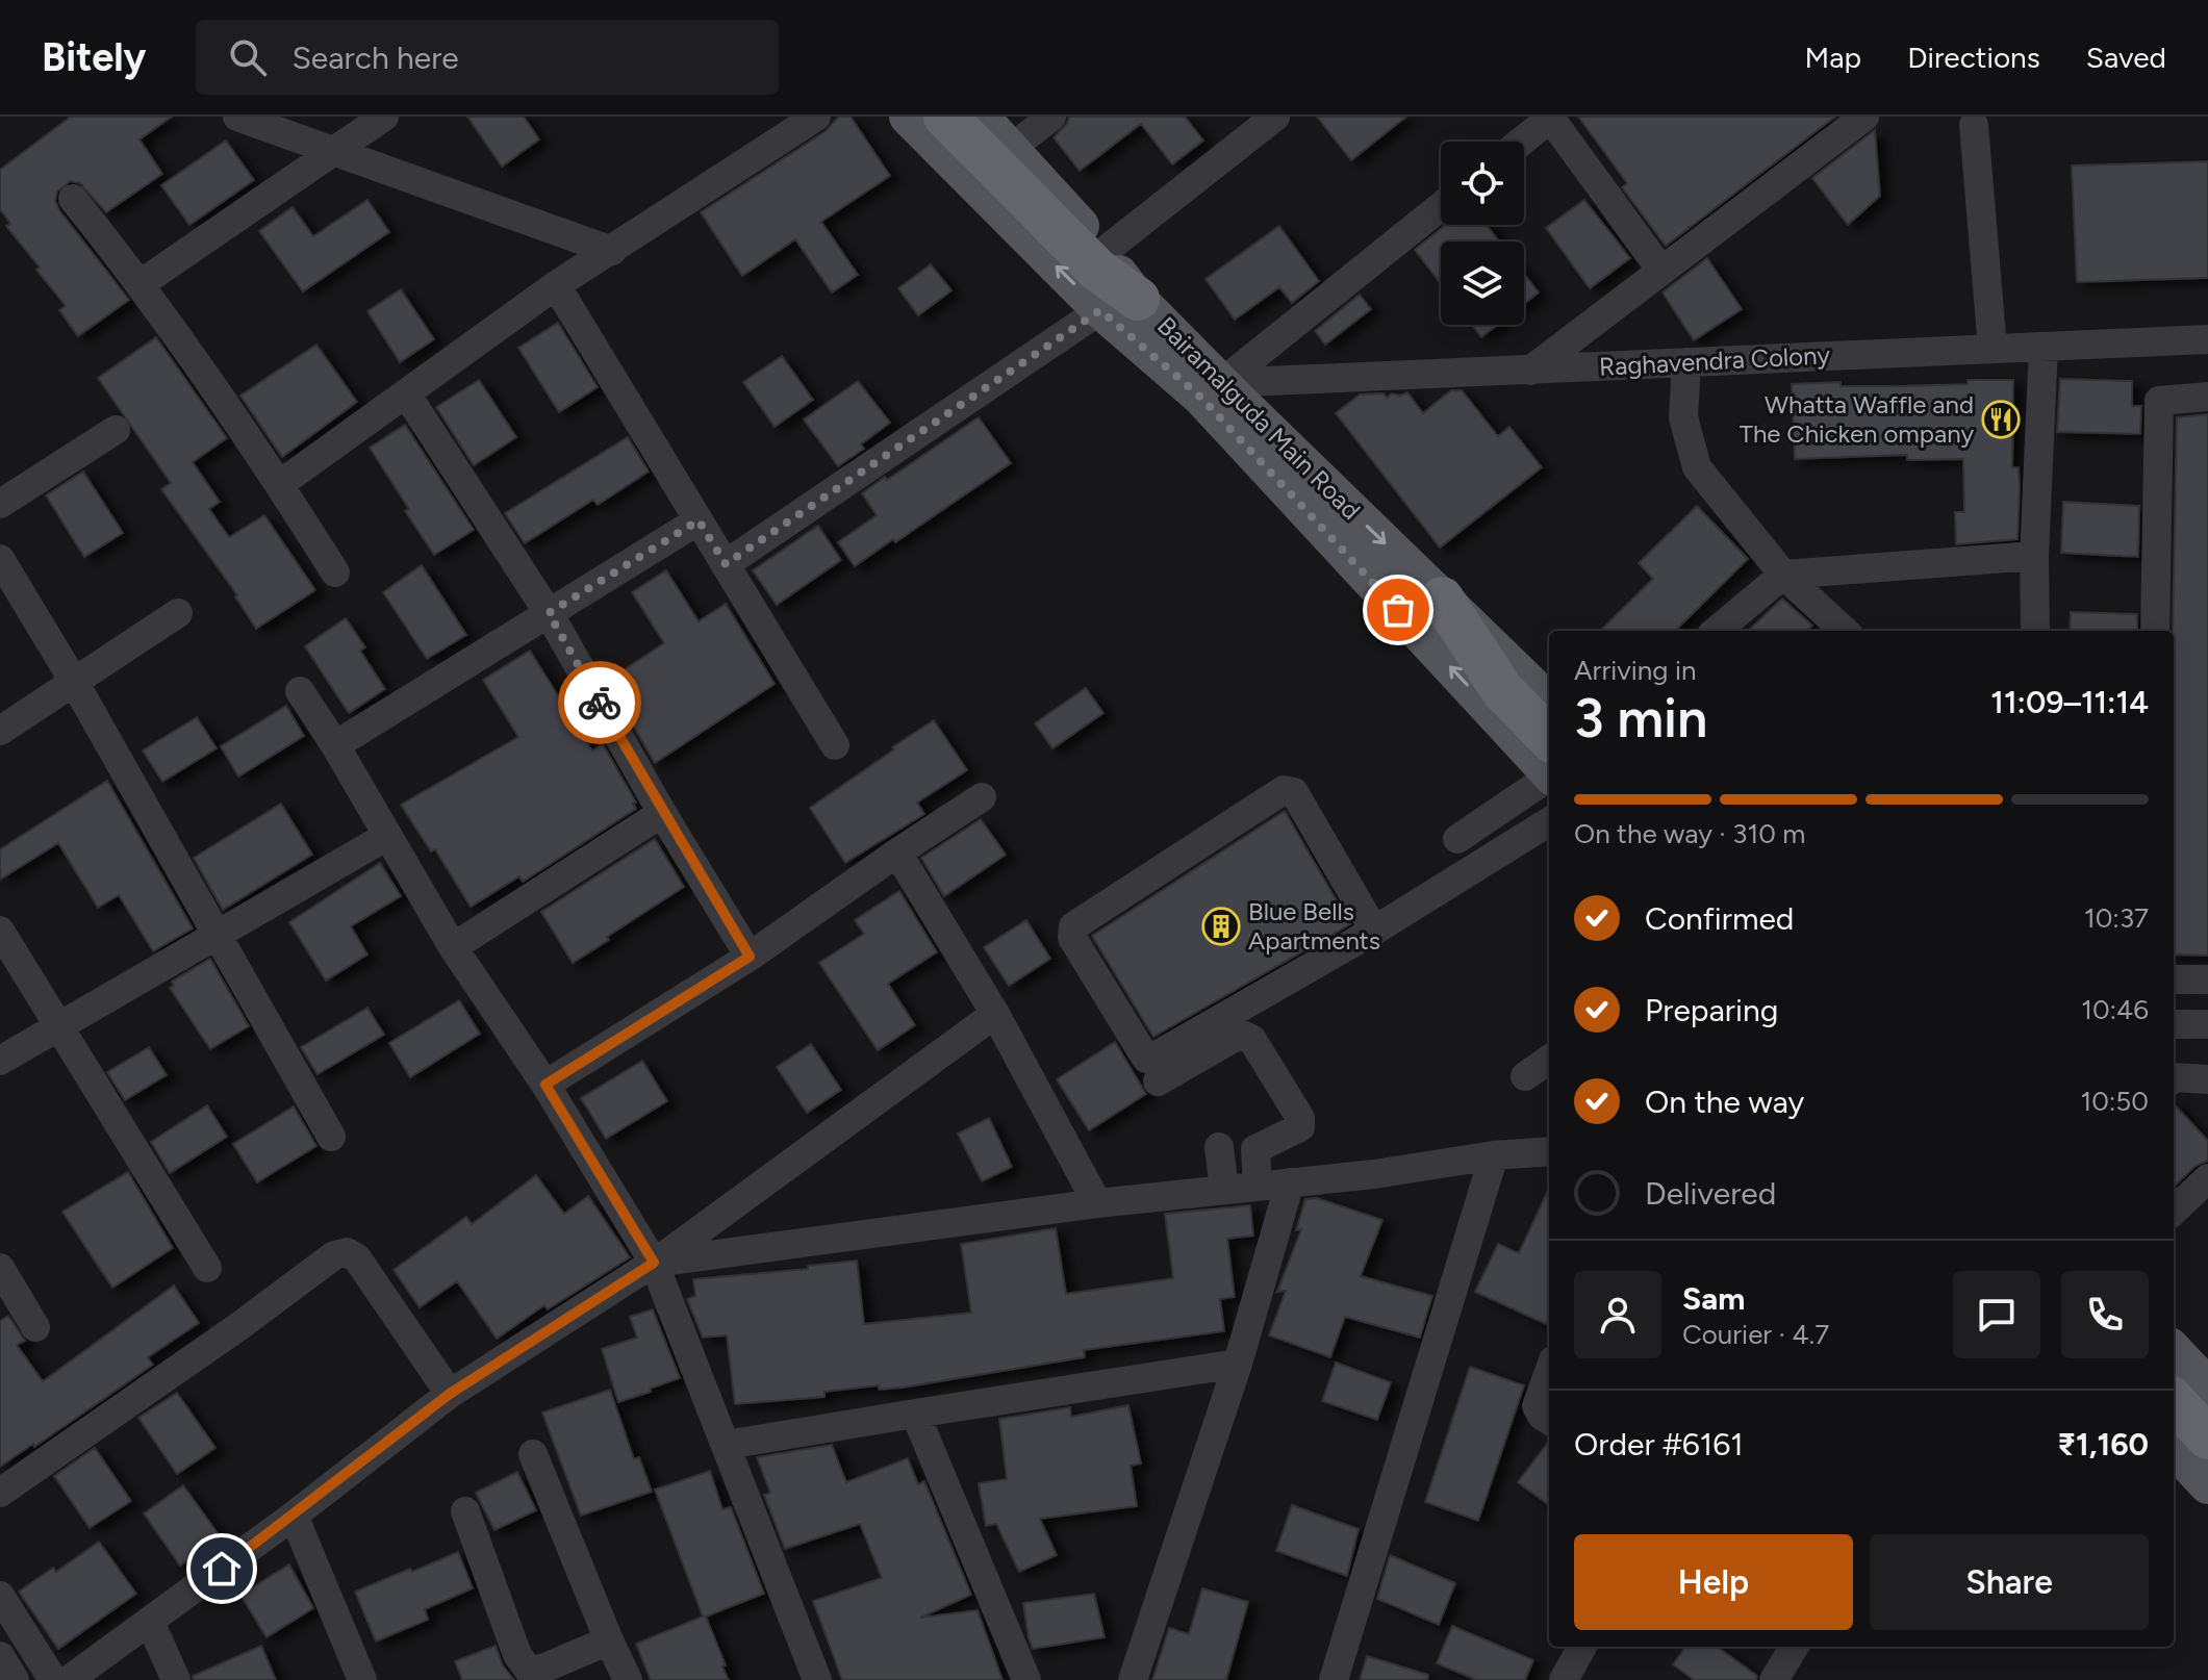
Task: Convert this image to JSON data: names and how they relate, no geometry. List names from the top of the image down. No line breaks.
{"streets":{"main road":["Bairamalguda Main Road"],"street":["Raghavendra Colony"]},"crossings":[["Raghavendra Colony","Bairamalguda Main Road"]],"places":{"restaurant":["Whatta Waffle and The Chicken ompany"],"building":["Blue Bells Apartments"]},"page":{"header":"Bitely","search":"Search here","nav":["Map","Directions","Saved"],"heading":["3 min","Arriving in","11:09–11:14"],"panel":["Sam","Courier · 4.7","Order #6161","₹1,160"],"bar":"On the way · 310 m","list":[["Confirmed","10:37"],["Preparing","10:46"],["On the way","10:50"],"Delivered"],"buttons":["Help","Share"]}}
